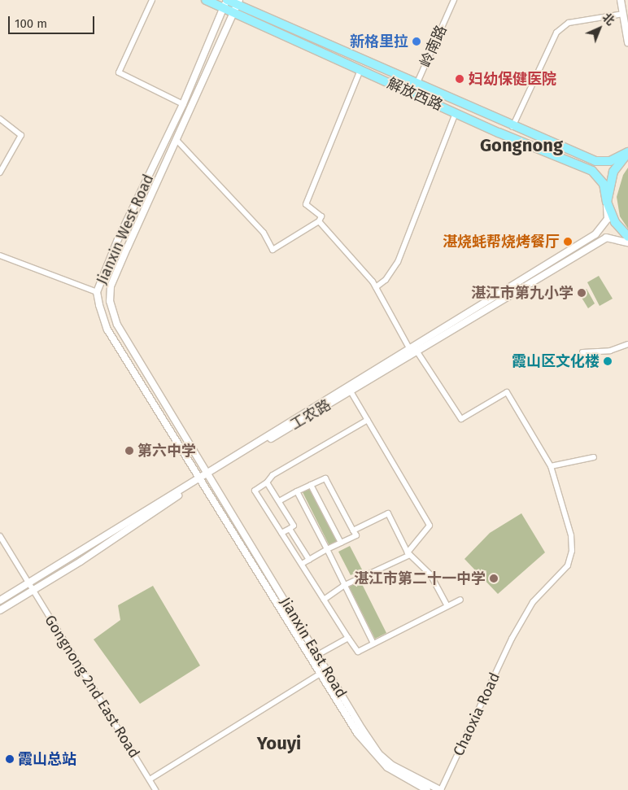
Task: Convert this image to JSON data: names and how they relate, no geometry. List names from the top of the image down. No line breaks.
{"streets":{"main road":["解放西路"],"street":["岭南路","Jianxin West Road","工农路","Jianxin East Road","Gongnong 2nd East Road","Chaoxia Road"]},"crossings":[["岭南路","解放西路"],["解放西路","Jianxin West Road"],["解放西路","工农路"],["Jianxin West Road","工农路"],["Jianxin West Road","Jianxin East Road"],["工农路","Jianxin East Road"],["工农路","Gongnong 2nd East Road"],["工农路","Chaoxia Road"],["Jianxin East Road","Chaoxia Road"]],"districts":["Gongnong","Youyi"],"places":["新格里拉","妇幼保健医院","湛烧蚝帮烧烤餐厅","湛江市第九小学","霞山区文化楼","第六中学","湛江市第二十一中学","霞山总站"],"scale_bar":"100 m","north":"top right"}
